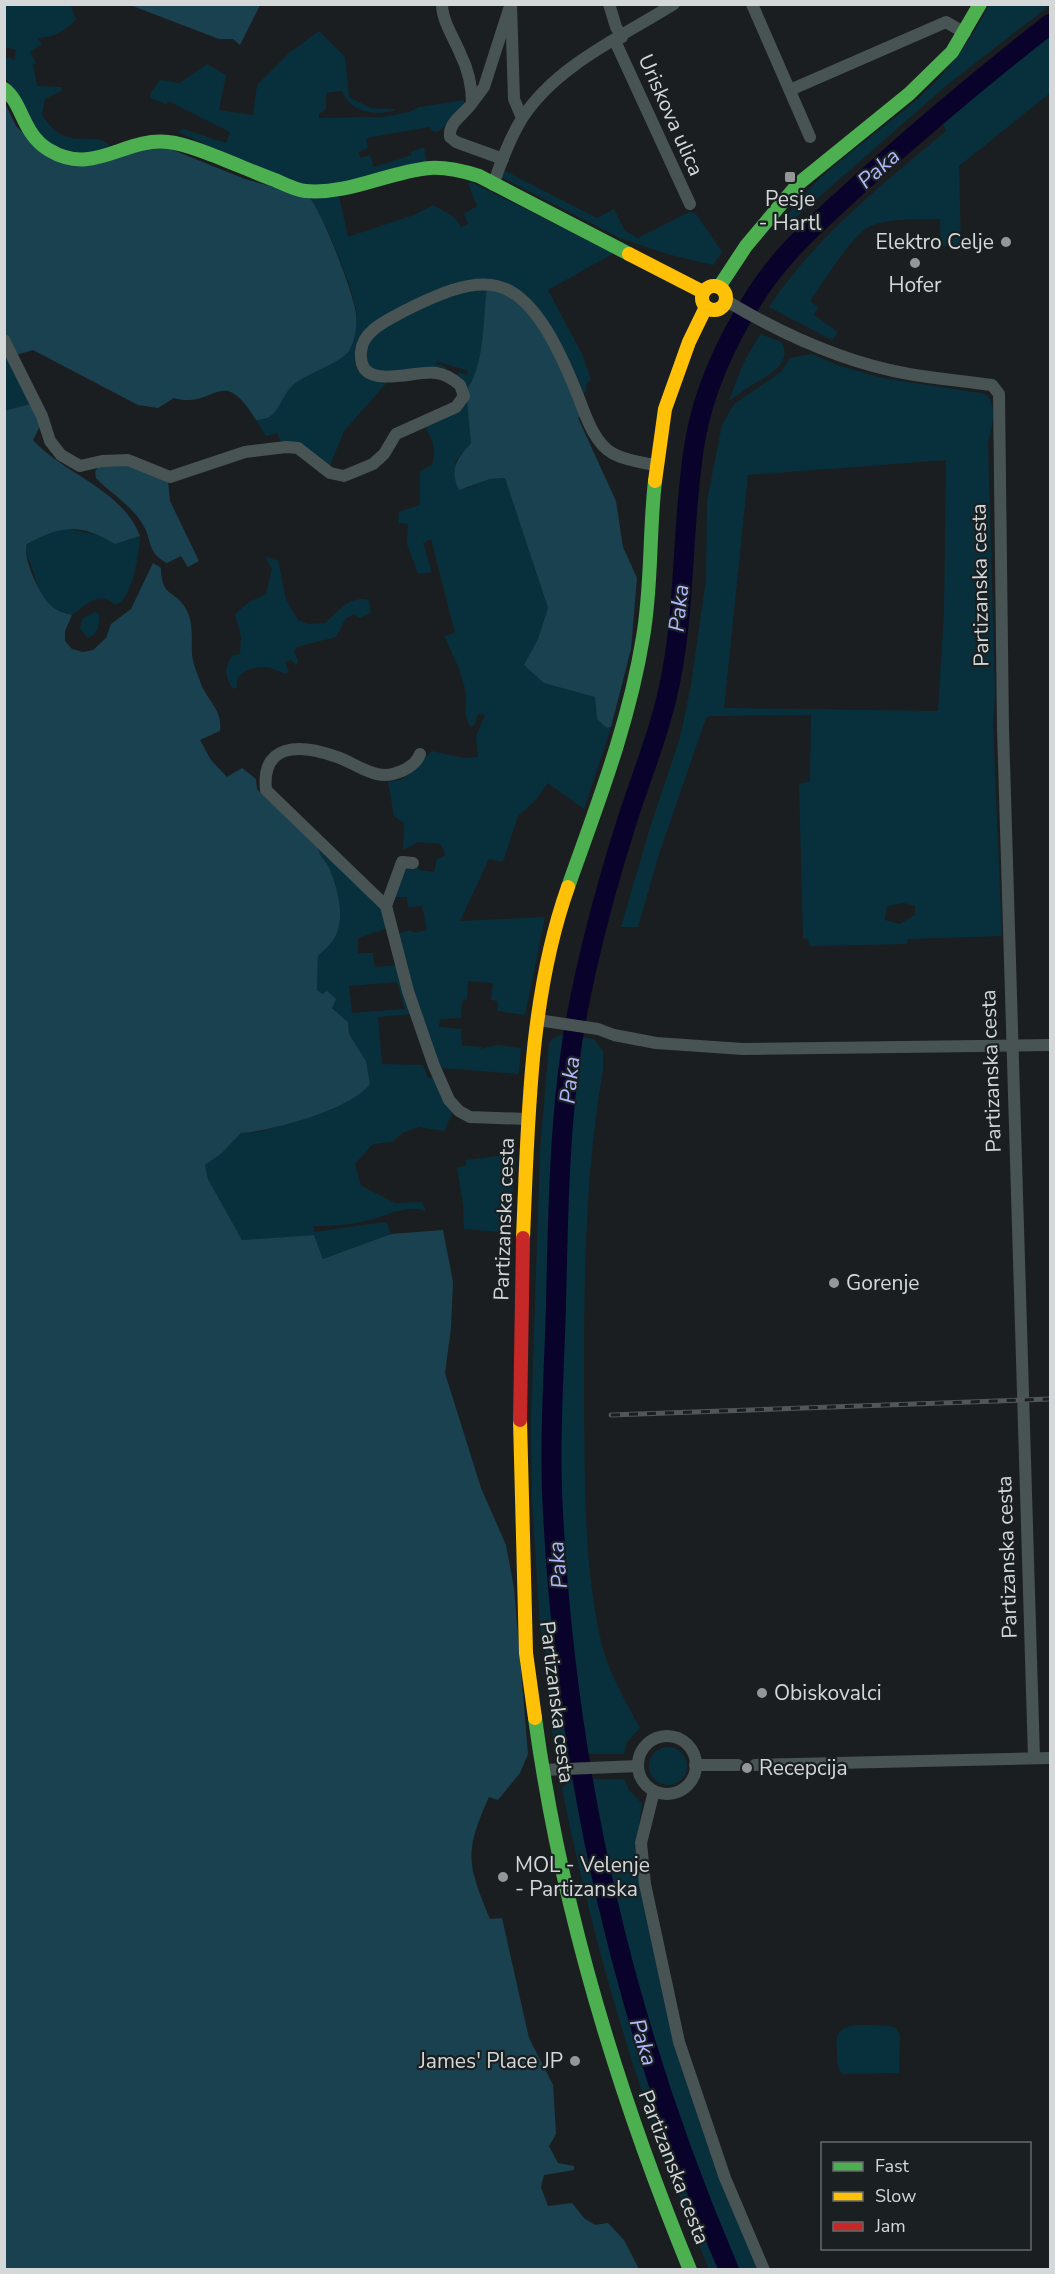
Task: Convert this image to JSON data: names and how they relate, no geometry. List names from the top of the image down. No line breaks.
{"streets":{"main road":["Partizanska cesta"],"street":["Uriskova ulica"]},"water":["Paka"],"places":{"transit":["Pesje - Hartl"],"other":["Elektro Celje","Hofer","Gorenje","Obiskovalci","Recepcija","MOL - Velenje - Partizanska","James' Place JP"]},"legend":["Fast","Slow","Jam"]}
